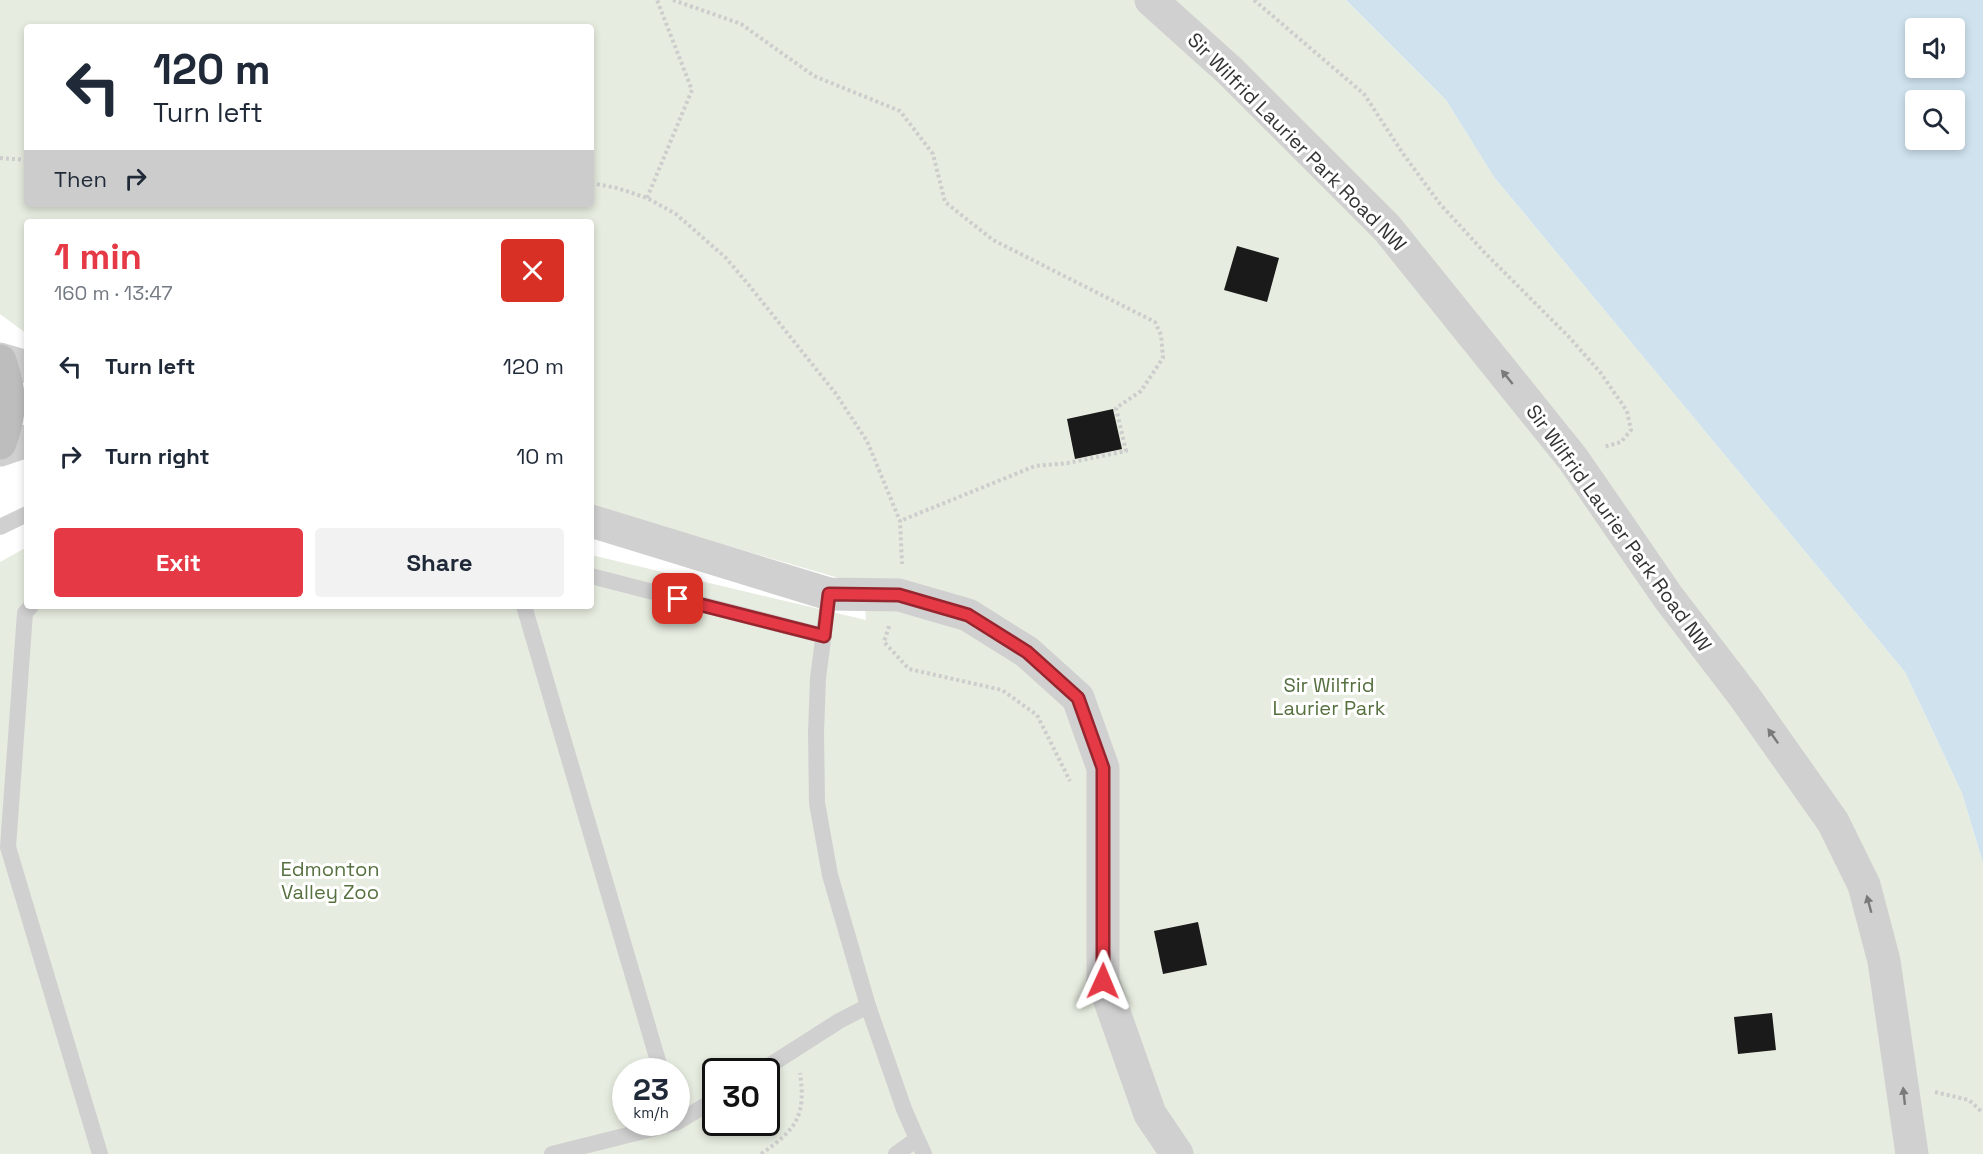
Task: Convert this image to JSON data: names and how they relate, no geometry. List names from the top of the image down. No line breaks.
{"streets":{"street":["Sir Wilfrid Laurier Park Road NW"]},"one_way":["Sir Wilfrid Laurier Park Road NW"],"parks":["Sir Wilfrid Laurier Park","Edmonton Valley Zoo"],"page":{"turn":["120 m","Turn left"],"then":"Then","heading":["1 min","160 m · 13:47"],"list":[{"name":"Turn left","value":"120 m"},{"name":"Turn right","value":"10 m"}],"buttons":["Exit","Share"],"speed":"23 km/h","limit":"30"}}
